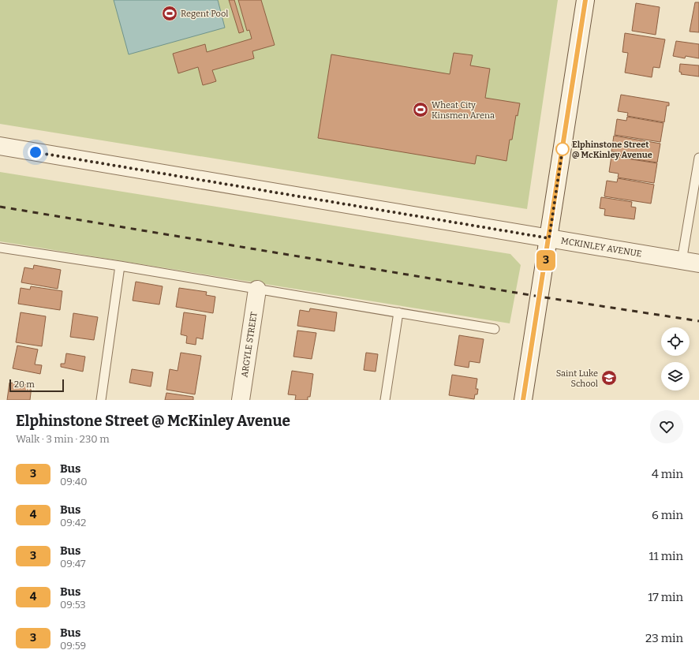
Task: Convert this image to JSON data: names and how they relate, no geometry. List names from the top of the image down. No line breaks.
{"streets":{"street":["MCKINLEY AVENUE","ARGYLE STREET"]},"places":{"sports":["Regent Pool","Wheat City Kinsmen Arena"],"other":["Elphinstone Street @ McKinley Avenue"],"school or university":["Saint Luke School"]},"lines":["bus line 3"],"scale_bar":"20 m","page":{"on_map":"3","scale":"20 m","heading":["Elphinstone Street @ McKinley Avenue","Walk · 3 min · 230 m"],"list":[{"mark":"3","name":"Bus","note":"09:40","value":"4 min"},{"mark":"4","name":"Bus","note":"09:42","value":"6 min"},{"mark":"3","name":"Bus","note":"09:47","value":"11 min"},{"mark":"4","name":"Bus","note":"09:53","value":"17 min"},{"mark":"3","name":"Bus","note":"09:59","value":"23 min"}]}}
